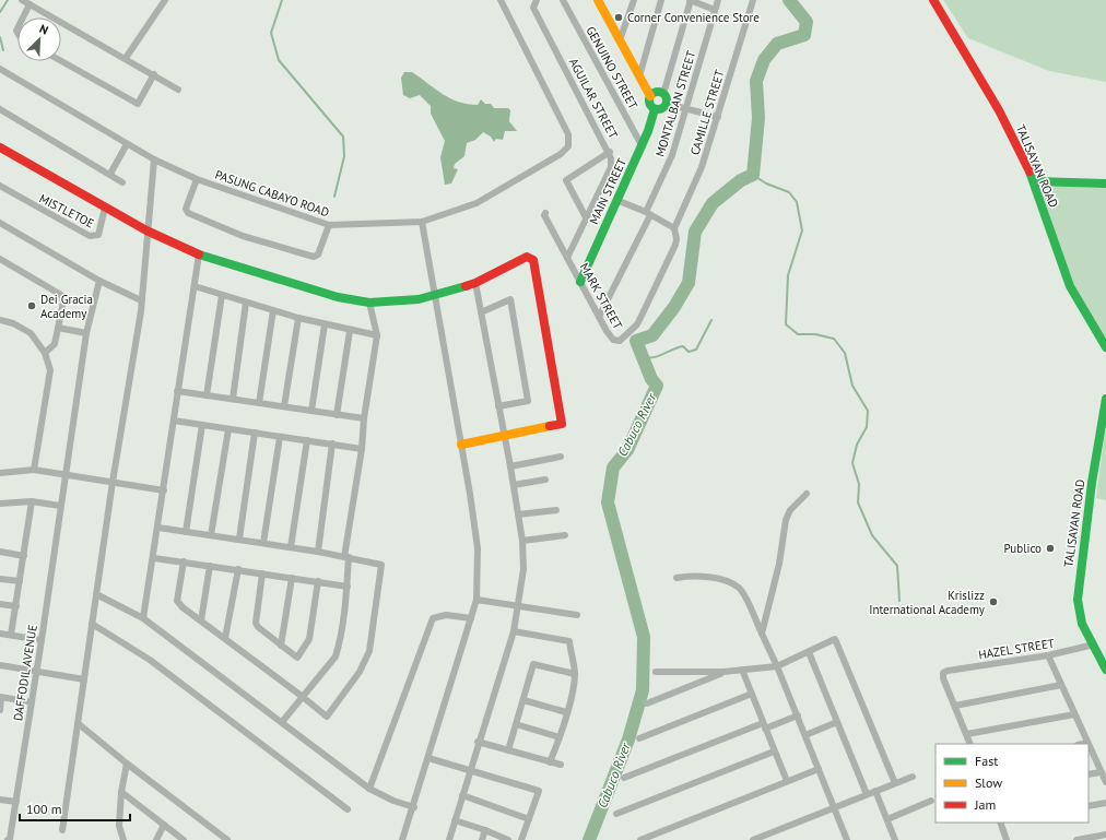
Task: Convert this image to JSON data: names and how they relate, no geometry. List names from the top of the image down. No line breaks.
{"streets":{"street":["GENUINO STREET","AGUILAR STREET","MONTALBAN STREET","CAMILLE STREET","TALISAYAN ROAD","MAIN STREET","PASUNG CABAYO ROAD","MISTLETOE","MARK STREET","HAZEL STREET","DAFFODIL AVENUE"]},"crossings":[["GENUINO STREET","MAIN STREET"],["AGUILAR STREET","MARK STREET"],["MONTALBAN STREET","MARK STREET"],["CAMILLE STREET","MARK STREET"],["TALISAYAN ROAD","HAZEL STREET"],["MAIN STREET","MARK STREET"]],"water":["Cabuco River"],"places":["Corner Convenience Store","Dei Gracia Academy","Publico","Krislizz International Academy"],"legend":["Fast","Slow","Jam"],"scale_bar":"100 m","north":"top right"}
